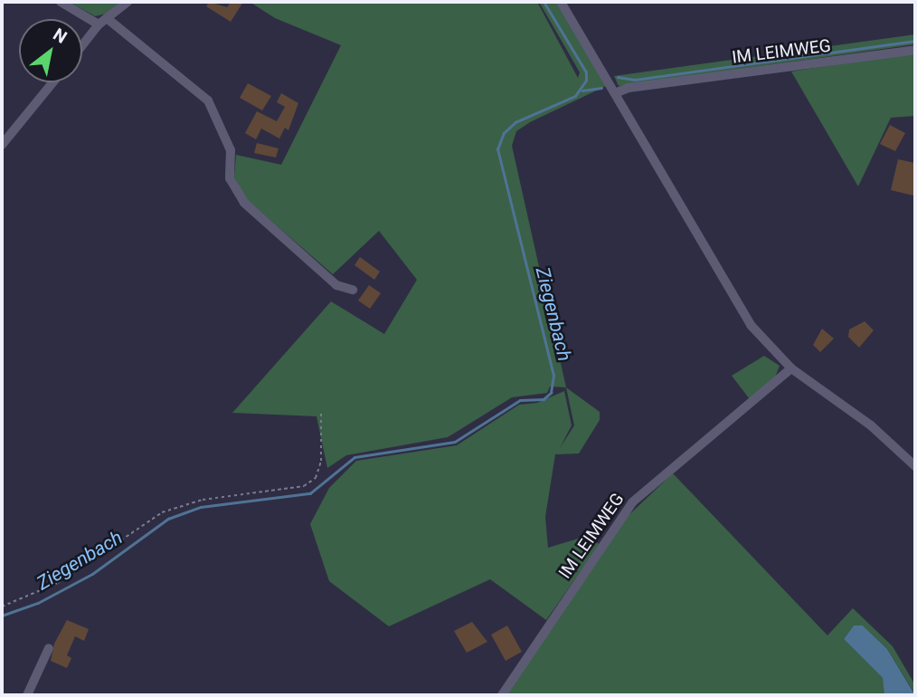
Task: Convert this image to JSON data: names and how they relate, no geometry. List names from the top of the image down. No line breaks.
{"streets":{"street":["IM LEIMWEG"]},"water":["Ziegenbach"],"north":"top right"}
